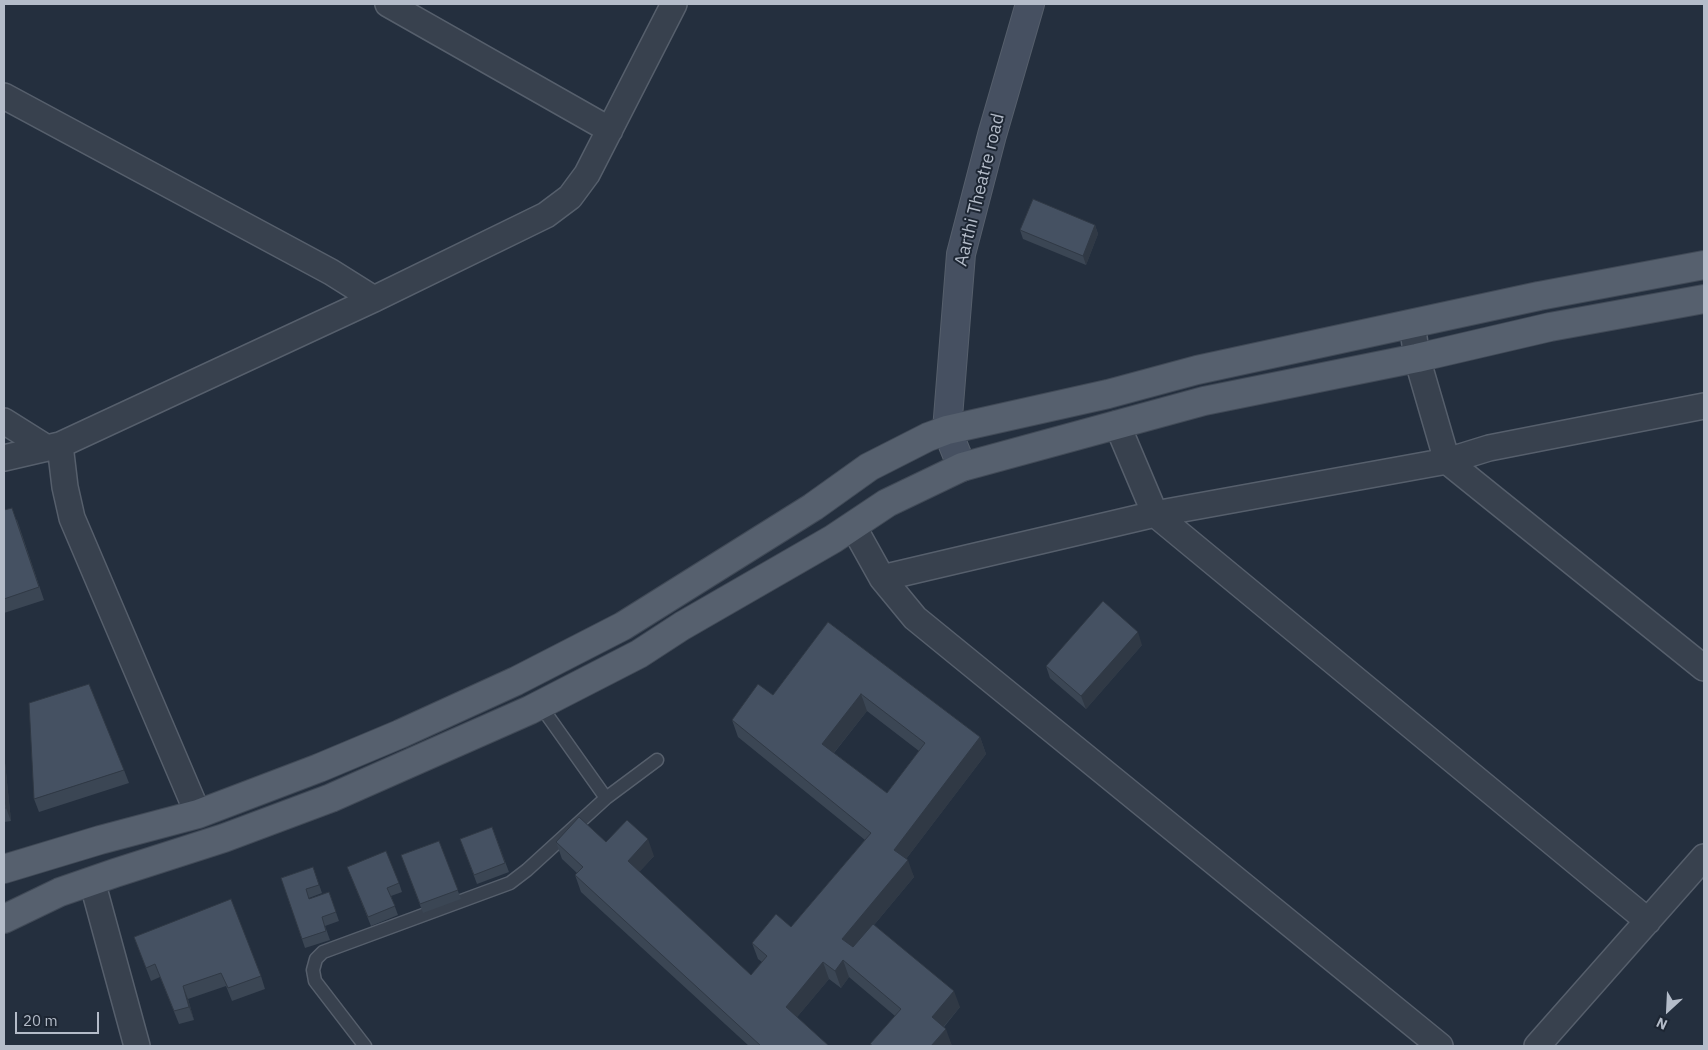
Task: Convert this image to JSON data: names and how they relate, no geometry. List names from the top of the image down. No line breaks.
{"streets":{"main road":["Aarthi Theatre road"]},"scale_bar":"20 m","north":"bottom left"}
